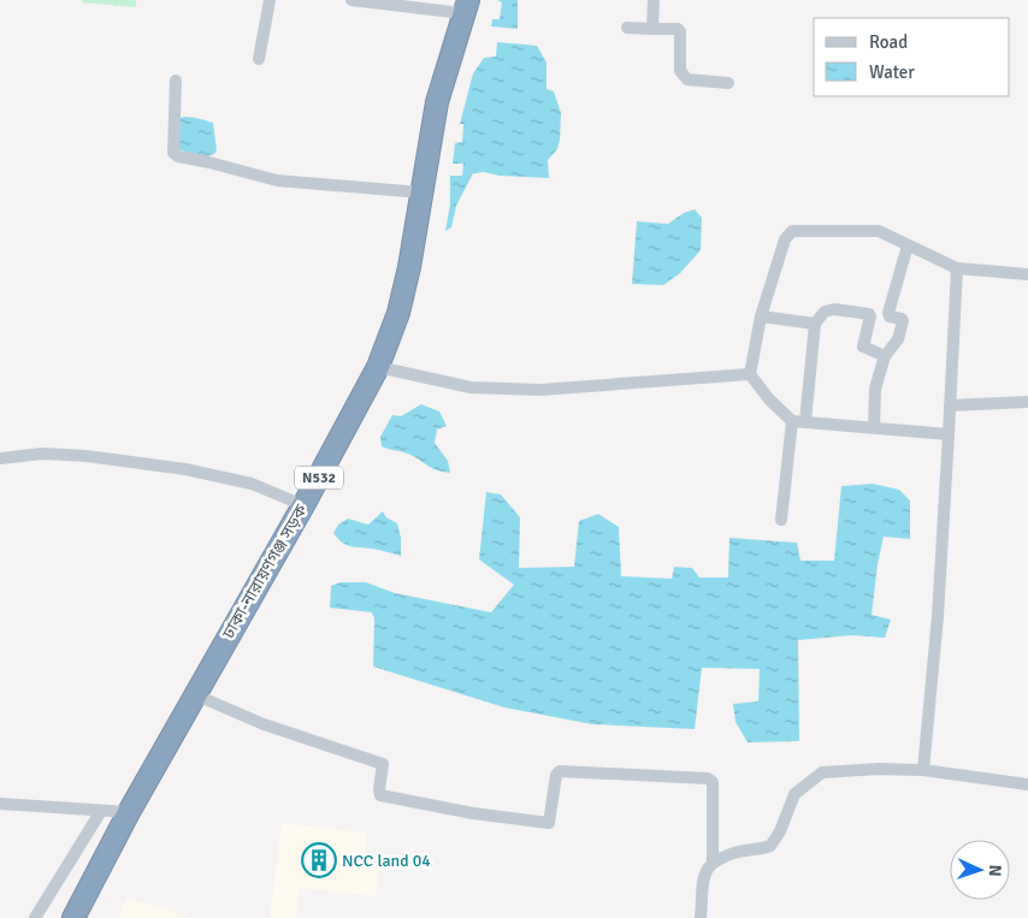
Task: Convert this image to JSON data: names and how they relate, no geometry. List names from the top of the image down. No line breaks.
{"streets":{"highway":["N532","ঢাকা-নারায়ণগঞ্জ সড়ক"]},"places":{"building":["NCC land 04"]},"legend":["Road","Water"],"north":"right"}
